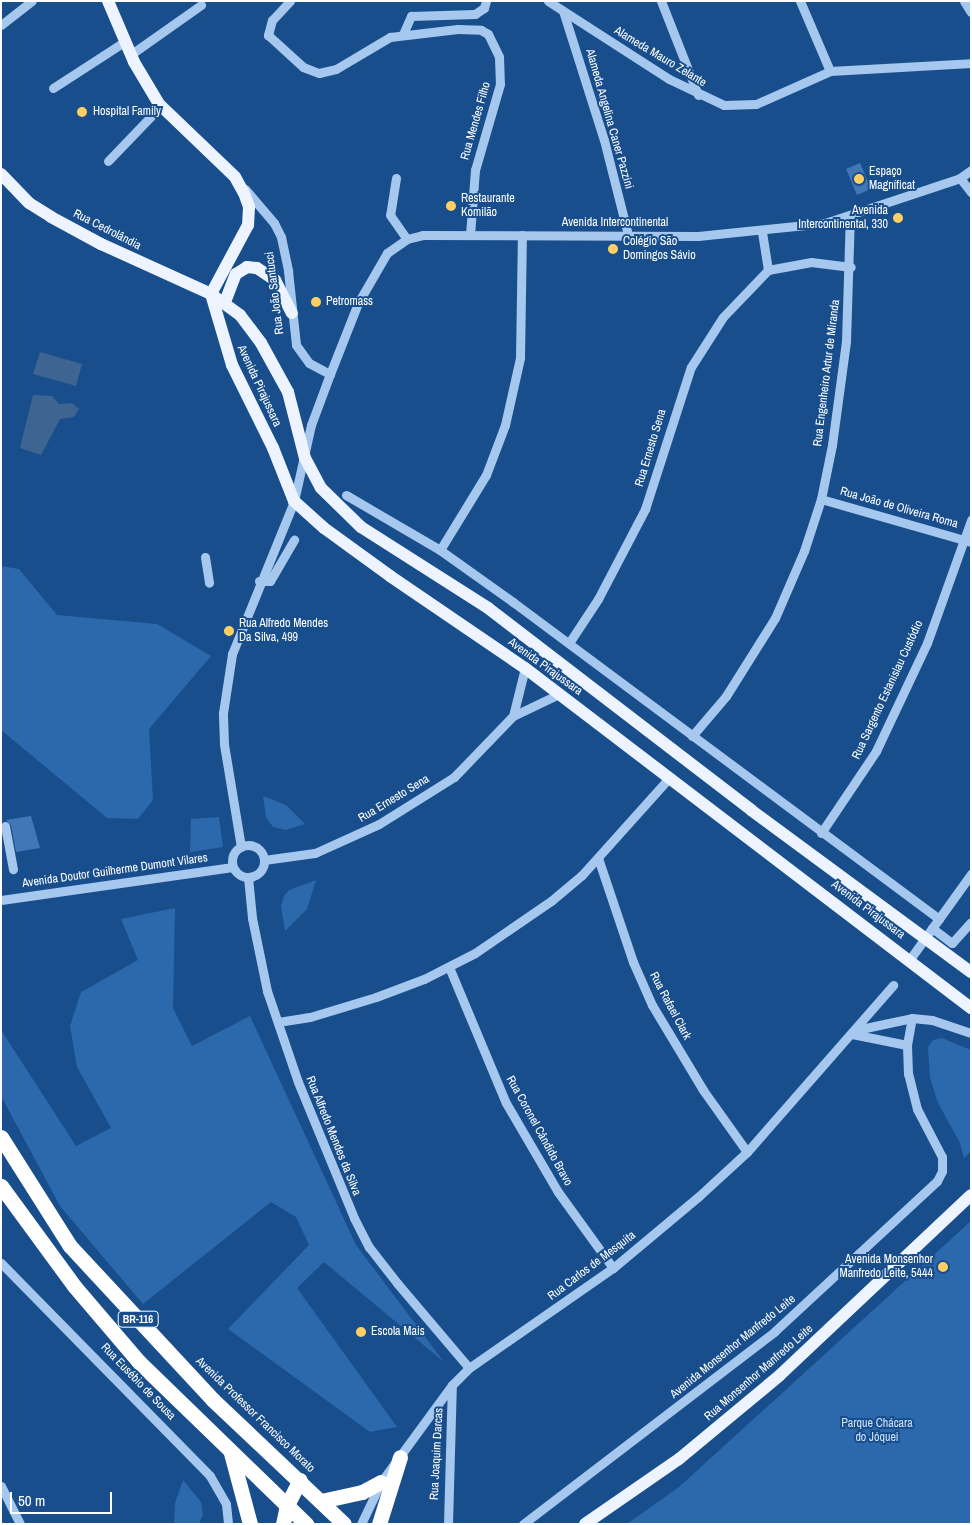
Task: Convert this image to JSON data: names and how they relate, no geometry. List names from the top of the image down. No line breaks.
{"streets":{"highway":["BR-116","Avenida Professor Francisco Morato"],"main road":["Rua Cedrolândia","Rua João Santucci","Avenida Pirajussara","Rua Monsenhor Manfredo Leite"],"street":["Alameda Mauro Zelante","Alameda Angelina Caner Pazzini","Rua Mendes Filho","Avenida Intercontinental","Rua Engenheiro Artur de Miranda","Rua Ernesto Sena","Rua João de Oliveira Roma","Rua Sargento Estanislau Custódio","Avenida Doutor Guilherme Dumont Vilares","Rua Rafael Clark","Rua Coronel Cândido Bravo","Rua Alfredo Mendes da Silva","Rua Carlos de Mesquita","Avenida Monsenhor Manfredo Leite","Rua Eusébio de Sousa","Rua Joaquim Darcas"]},"crossings":[["Alameda Mauro Zelante","Alameda Angelina Caner Pazzini"],["Alameda Angelina Caner Pazzini","Avenida Intercontinental"],["Rua Mendes Filho","Avenida Intercontinental"],["Avenida Intercontinental","Rua João Santucci"],["Avenida Intercontinental","Rua Engenheiro Artur de Miranda"],["Avenida Intercontinental","Avenida Pirajussara"],["Rua Cedrolândia","Rua João Santucci"],["Rua Cedrolândia","Avenida Pirajussara"],["Rua João Santucci","Avenida Pirajussara"],["Rua Engenheiro Artur de Miranda","Rua João de Oliveira Roma"],["Avenida Pirajussara","Rua Ernesto Sena"],["Rua Ernesto Sena","Avenida Doutor Guilherme Dumont Vilares"],["Rua Ernesto Sena","Rua Alfredo Mendes da Silva"],["Rua João de Oliveira Roma","Rua Sargento Estanislau Custódio"],["Avenida Doutor Guilherme Dumont Vilares","Rua Alfredo Mendes da Silva"],["Rua Rafael Clark","Rua Carlos de Mesquita"],["Rua Coronel Cândido Bravo","Rua Carlos de Mesquita"],["Rua Alfredo Mendes da Silva","Rua Carlos de Mesquita"],["Rua Carlos de Mesquita","Rua Joaquim Darcas"]],"parks":["Parque Chácara do Jóquei"],"places":["Hospital Family","Espaço Magníficat","Restaurante Komilão","Avenida Intercontinental, 330","Colégio São Domingos Sávio","Petromass","Rua Alfredo Mendes Da Silva, 499","Avenida Monsenhor Manfredo Leite, 5444","Escola Mais"],"scale_bar":"50 m"}
